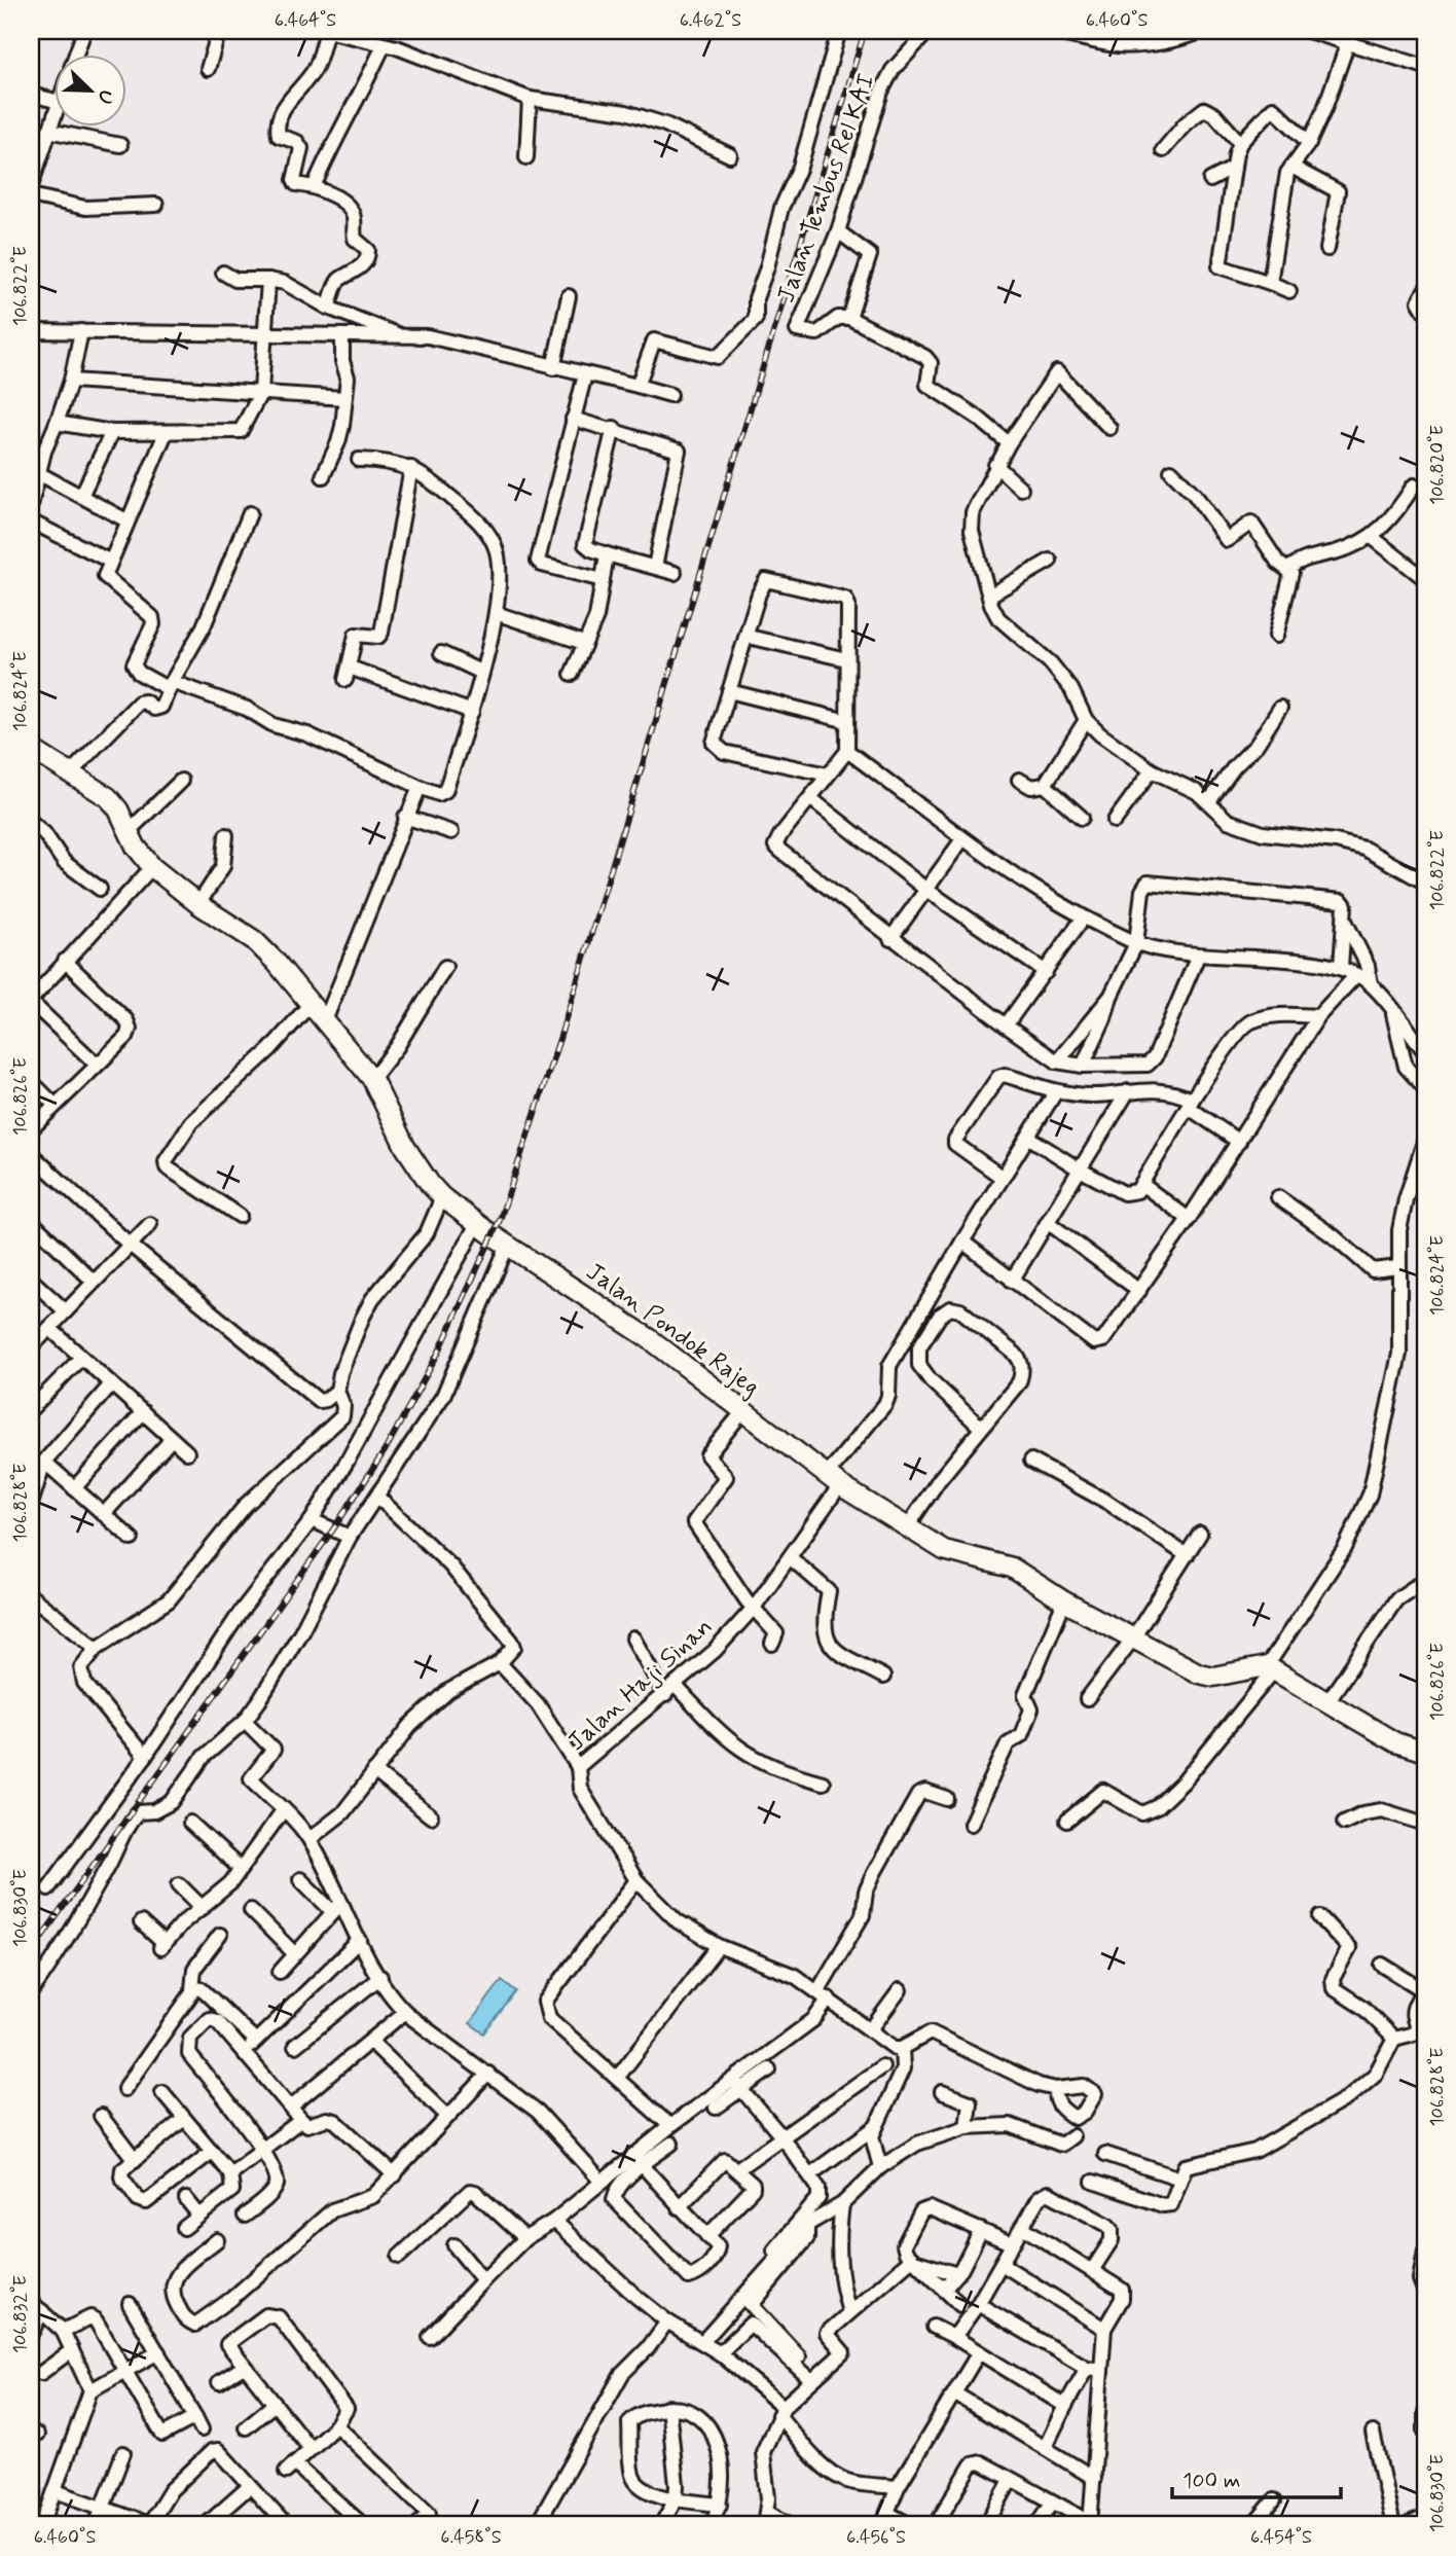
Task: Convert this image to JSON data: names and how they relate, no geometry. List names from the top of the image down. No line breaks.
{"streets":{"main road":["Jalan Pondok Rajeg"],"street":["Jalan Tembus Rel KAI","Jalan Haji Sinan"]},"crossings":[["Jalan Pondok Rajeg","Jalan Haji Sinan"]],"scale_bar":"100 m","north":"bottom right","coordinates":["6.464°S","6.462°S","6.460°S","106.822°E","106.820°E","106.824°E","106.826°E","106.828°E","106.830°E","106.832°E","6.458°S","6.456°S","6.454°S"]}
